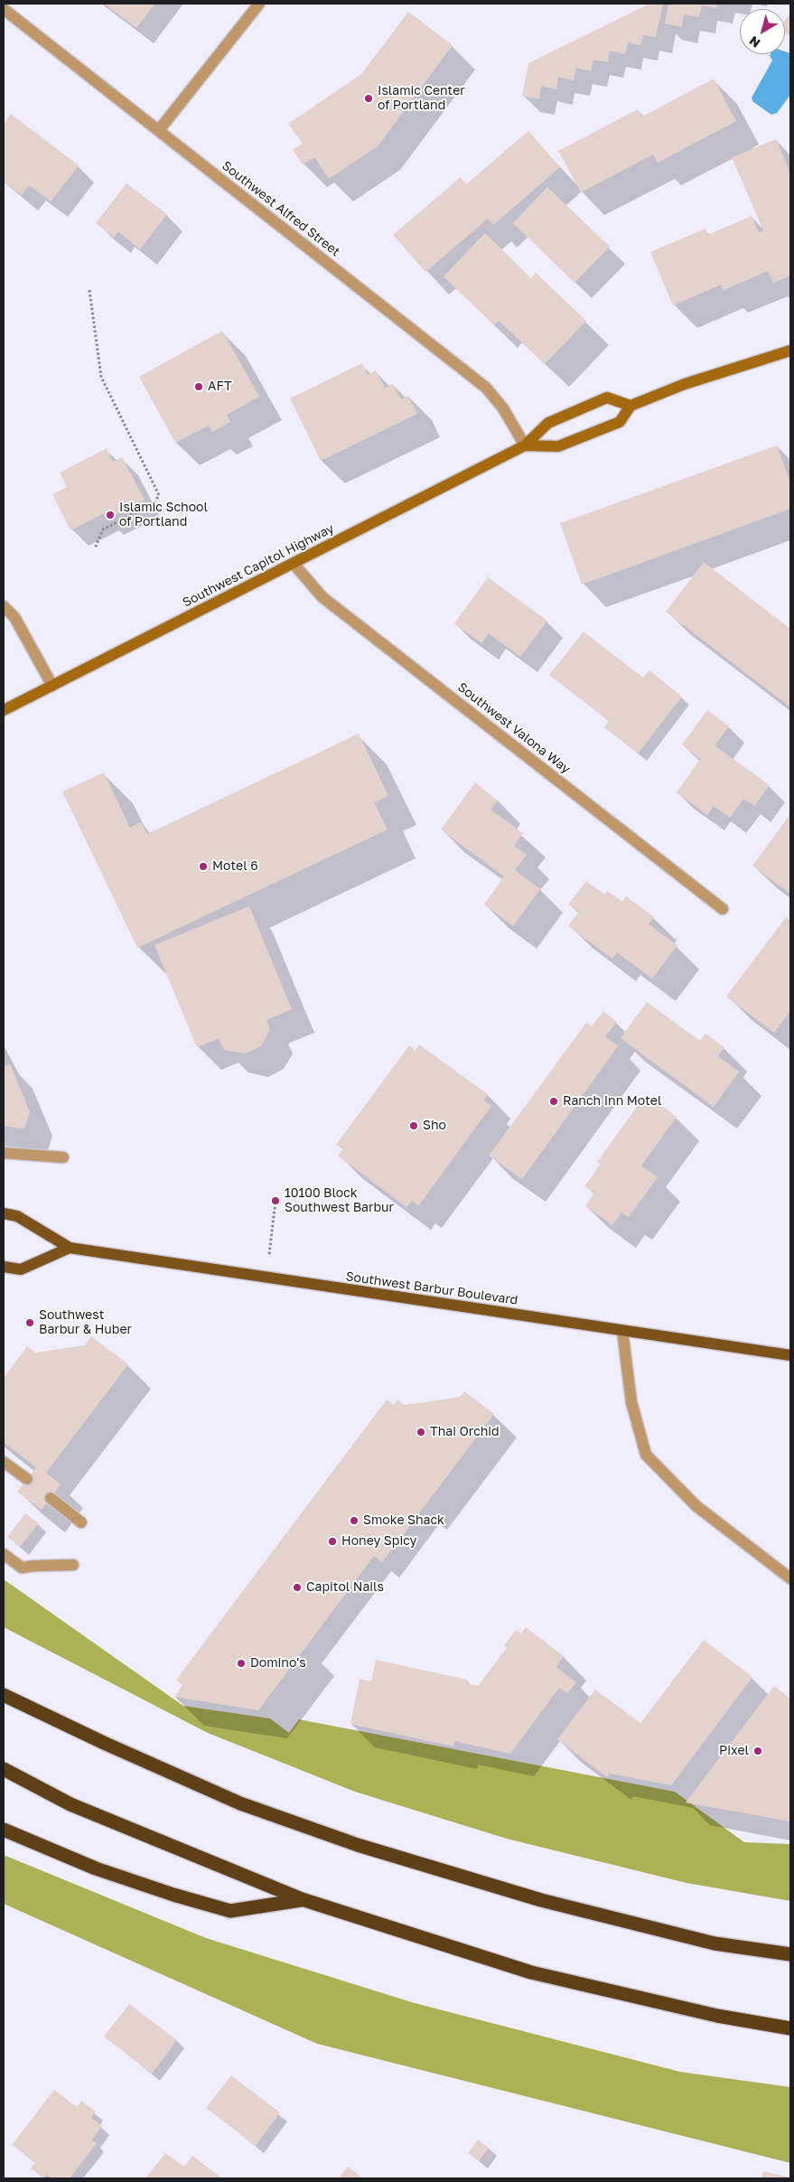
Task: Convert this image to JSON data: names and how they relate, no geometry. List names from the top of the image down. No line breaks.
{"streets":{"main road":["Southwest Capitol Highway","Southwest Barbur Boulevard"],"street":["Southwest Alfred Street","Southwest Valona Way"]},"crossings":[["Southwest Alfred Street","Southwest Capitol Highway"],["Southwest Capitol Highway","Southwest Valona Way"]],"places":["Islamic Center of Portland","AFT","Islamic School of Portland","Motel 6","Ranch Inn Motel","Sho","10100 Block Southwest Barbur","Southwest Barbur & Huber","Thai Orchid","Smoke Shack","Honey Spicy","Capitol Nails","Domino's","Pixel"],"north":"bottom left"}
